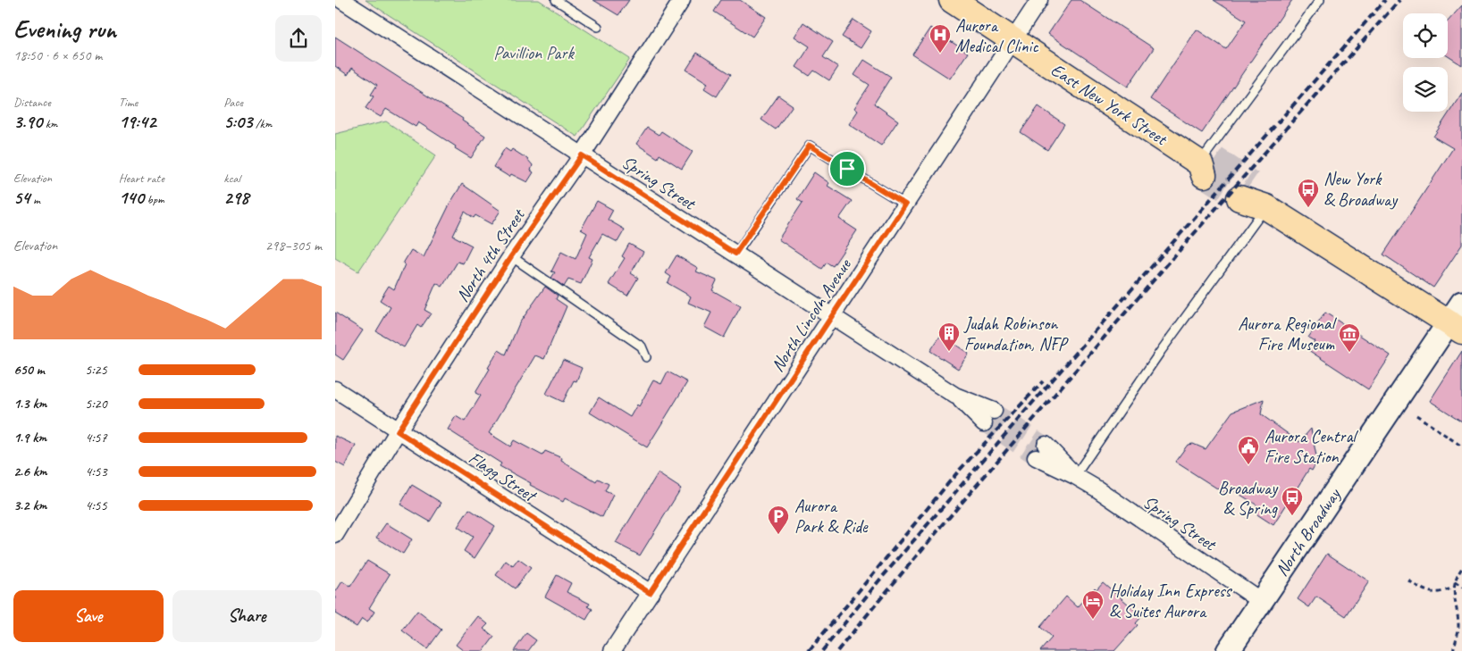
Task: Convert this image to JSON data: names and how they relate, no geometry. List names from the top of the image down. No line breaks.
{"streets":{"main road":["East New York Street","North Broadway"],"street":["Spring Street","North 4th Street","North Lincoln Avenue","Flagg Street"]},"crossings":[["East New York Street","North Lincoln Avenue"],["Spring Street","North 4th Street"],["Spring Street","North Lincoln Avenue"],["Spring Street","North Broadway"],["North 4th Street","Flagg Street"],["North Lincoln Avenue","Flagg Street"]],"parks":["Pavillion Park"],"places":{"hospital":["Aurora Medical Clinic"],"bus stop":["New York & Broadway","Broadway & Spring"],"building":["Judah Robinson Foundation, NFP"],"museum":["Aurora Regional Fire Museum"],"public building":["Aurora Central Fire Station"],"parking":["Aurora Park & Ride"],"hotel":["Holiday Inn Express & Suites Aurora"]},"page":{"heading":["Evening run","18:50 · 6 × 650 m"],"stats":[["Distance","3.90 km"],["Time","19:42"],["Pace","5:03 /km"],["Elevation","54 m"],["Heart rate","140 bpm"],["kcal","298"]],"chart":["Elevation","298–305 m"],"list":[{"name":"650 m","note":"5:25"},{"name":"1.3 km","note":"5:20"},{"name":"1.9 km","note":"4:57"},{"name":"2.6 km","note":"4:53"},{"name":"3.2 km","note":"4:55"}],"buttons":["Save","Share"]}}
